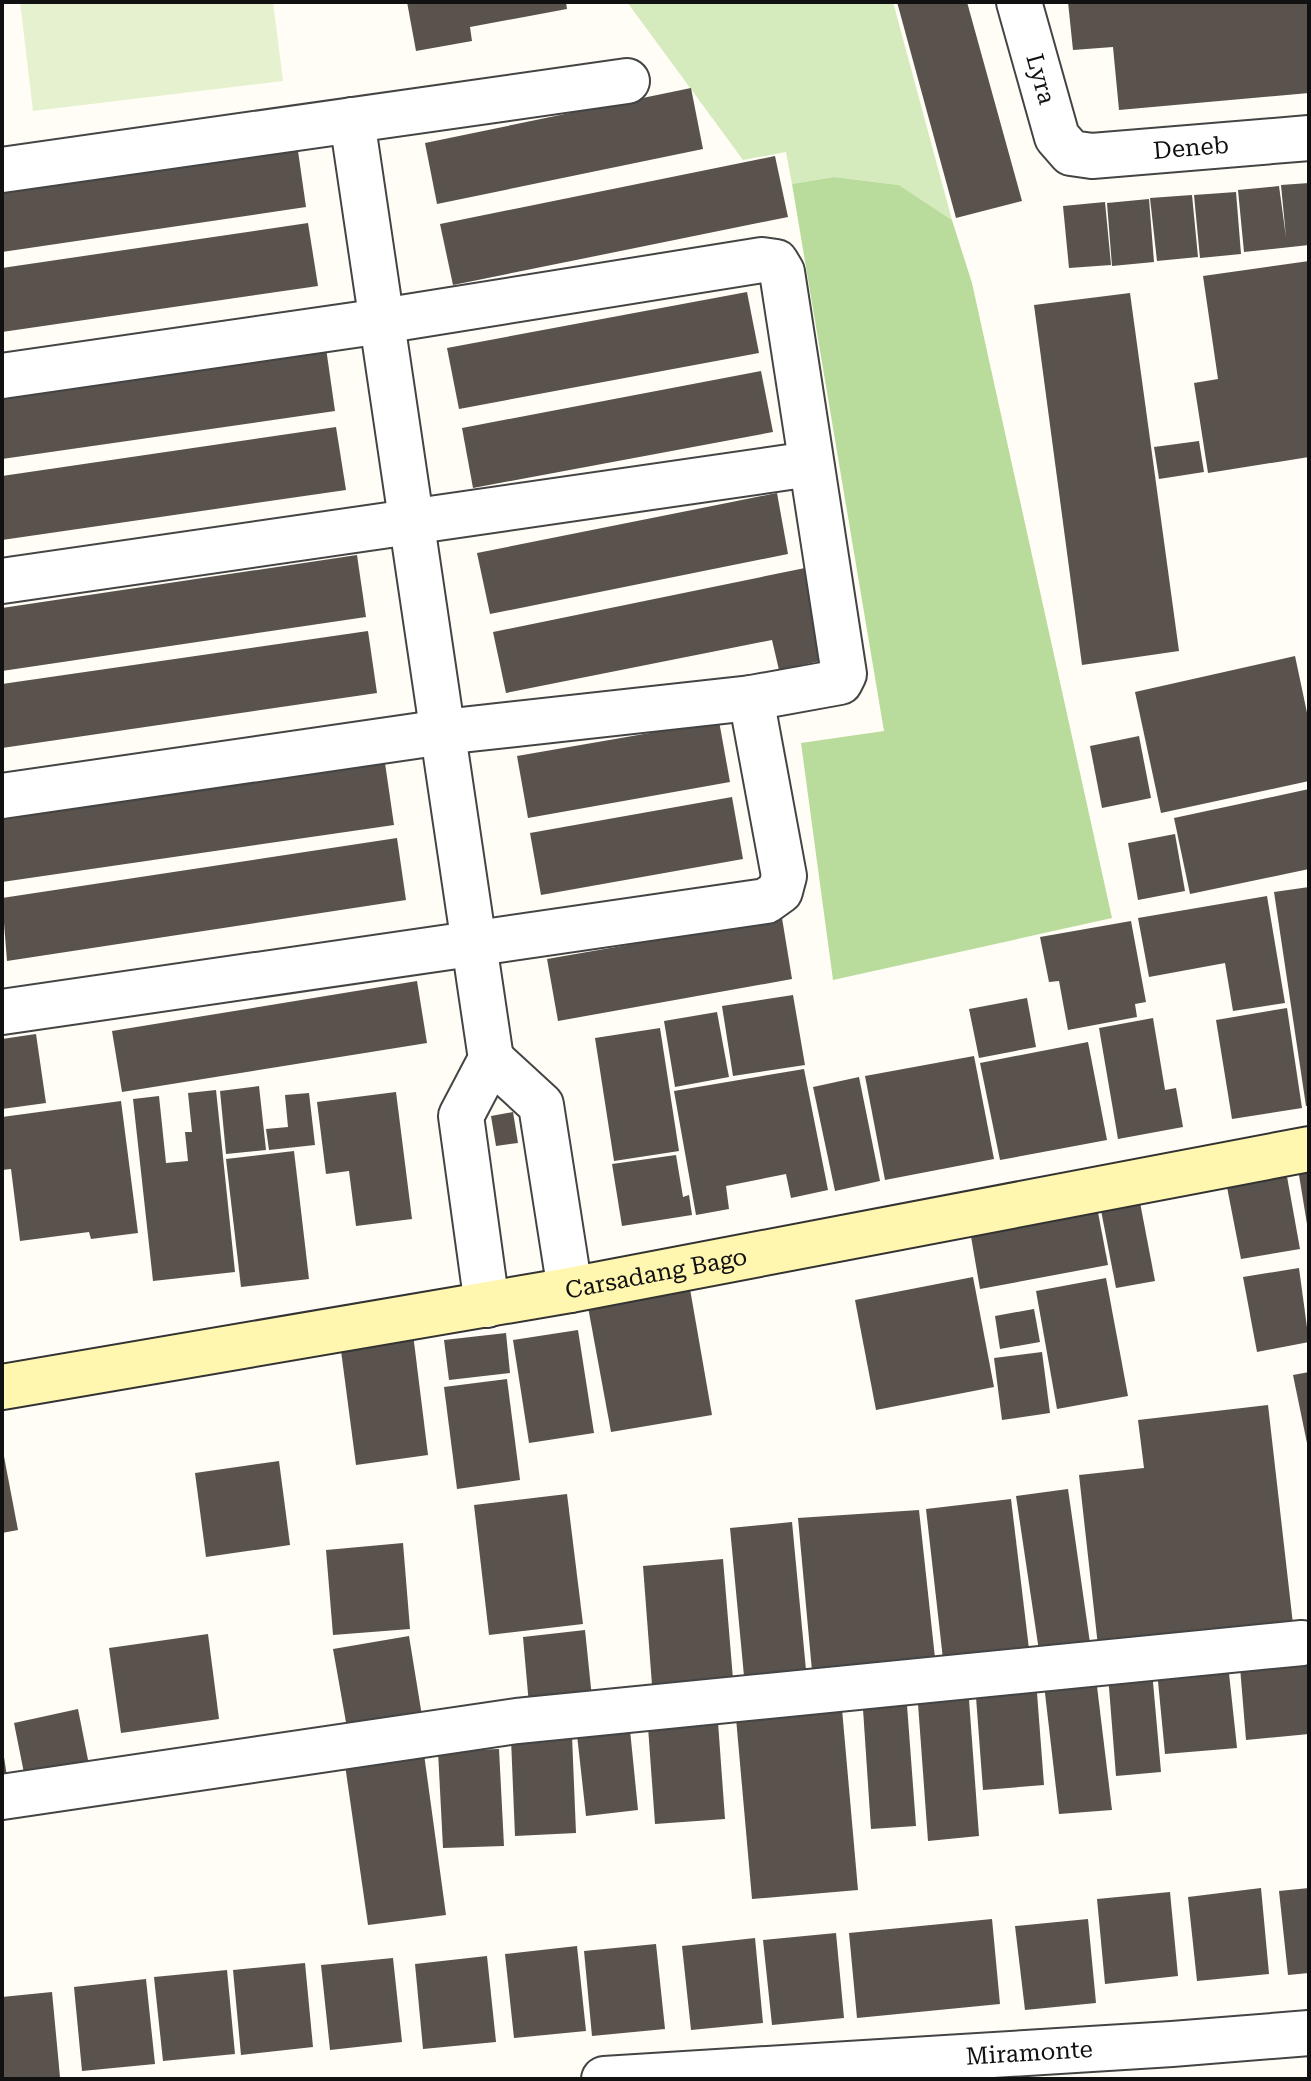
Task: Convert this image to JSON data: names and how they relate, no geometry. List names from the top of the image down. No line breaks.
{"streets":{"street":["Lyra","Deneb","Carsadang Bago","Miramonte"]},"crossings":[["Lyra","Deneb"]]}
